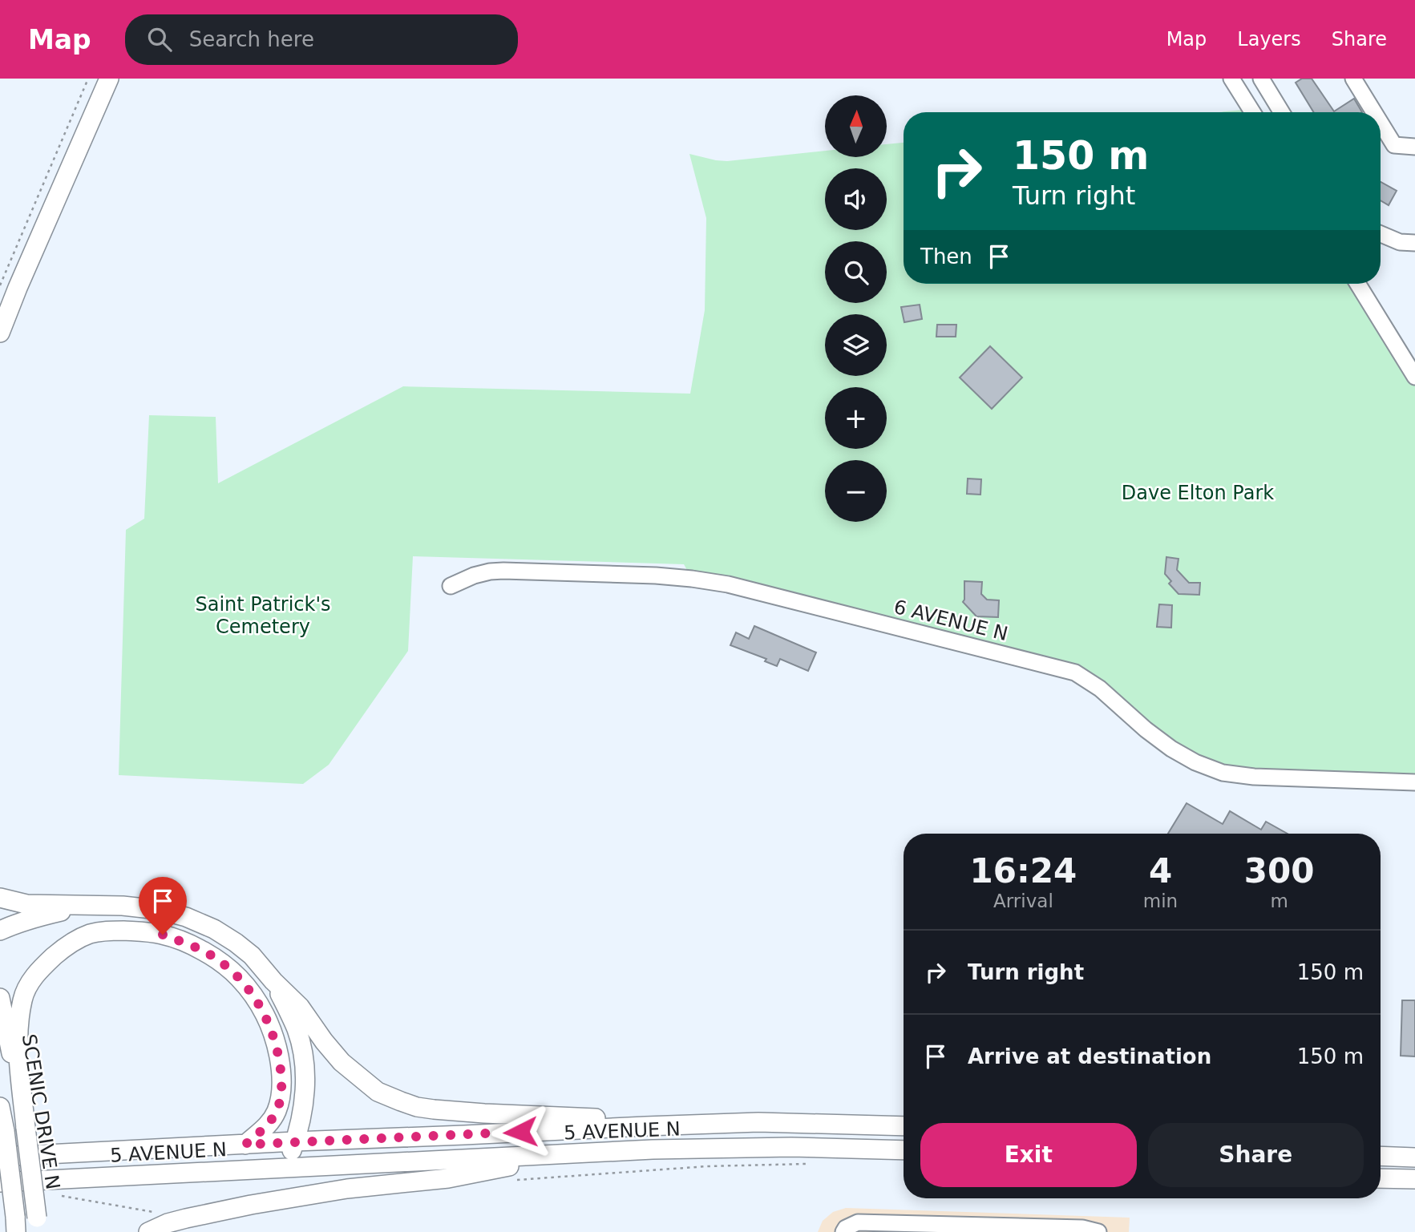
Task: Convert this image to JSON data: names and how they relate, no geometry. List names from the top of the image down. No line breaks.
{"streets":{"main road":["SCENIC DRIVE N","5 AVENUE N"],"street":["6 AVENUE N"]},"parks":["Dave Elton Park","Saint Patrick's Cemetery"],"north":"top","page":{"header":"Map","search":"Search here","nav":["Map","Layers","Share"],"map_buttons":["+","−"],"turn":["150 m","Turn right"],"then":"Then","eta":["16:24","Arrival","4","min","300","m"],"list":[{"name":"Turn right","value":"150 m"},{"name":"Arrive at destination","value":"150 m"}],"buttons":["Exit","Share"]}}
